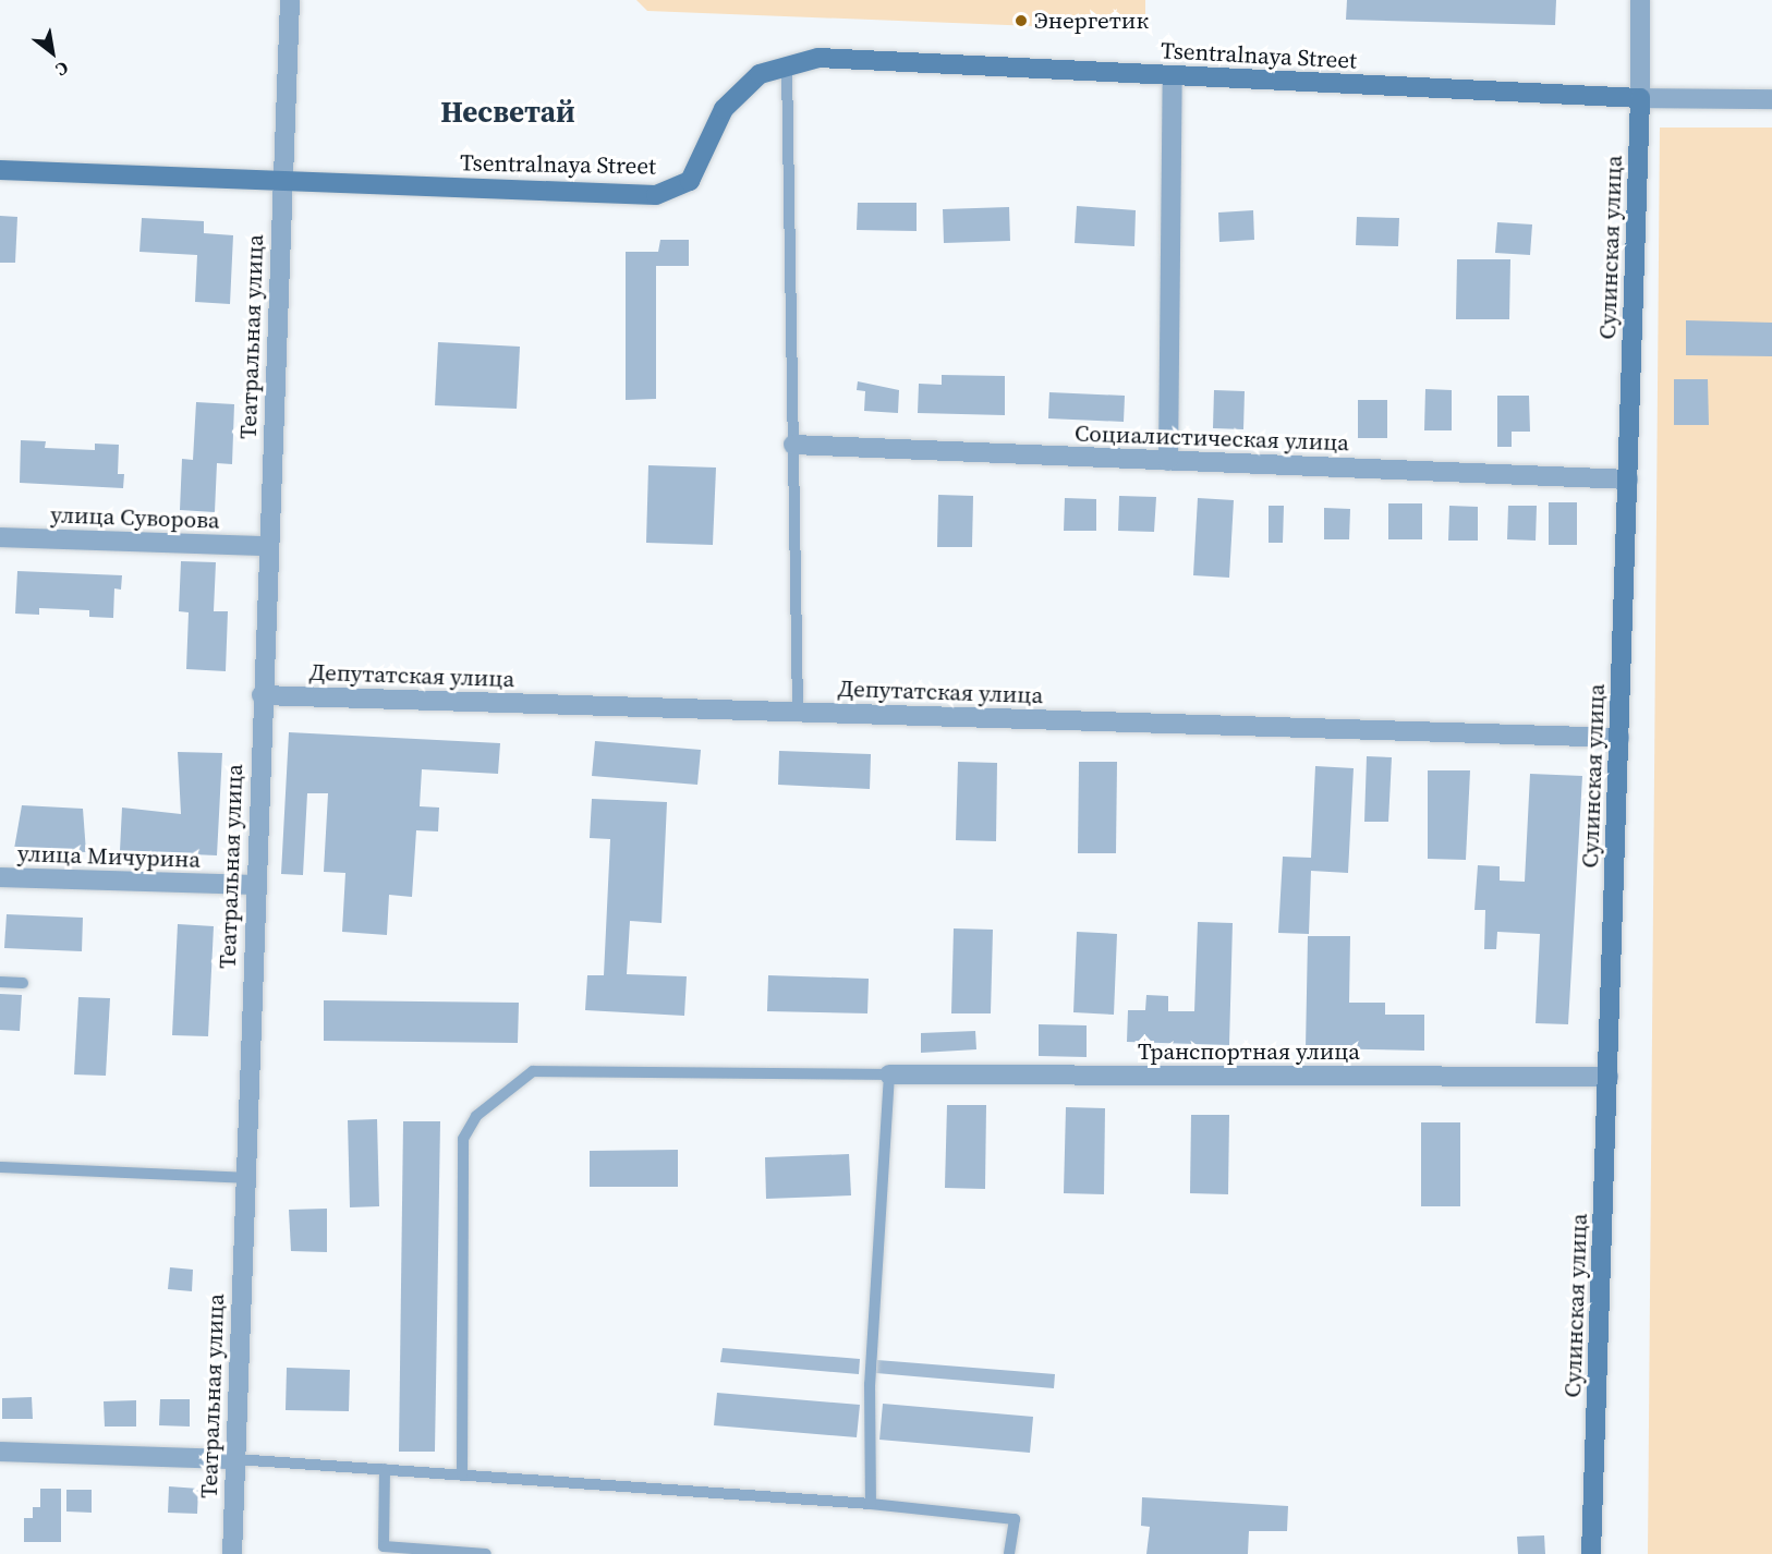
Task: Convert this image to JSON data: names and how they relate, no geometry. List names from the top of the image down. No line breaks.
{"streets":{"main road":["Tsentralnaya Street","Сулинская улица"],"street":["Театральная улица","Социалистическая улица","улица Суворова","Депутатская улица","улица Мичурина","Транспортная улица"]},"crossings":[["Tsentralnaya Street","Сулинская улица"],["Tsentralnaya Street","Театральная улица"],["Сулинская улица","Социалистическая улица"],["Сулинская улица","Депутатская улица"],["Сулинская улица","Транспортная улица"],["Театральная улица","улица Суворова"],["Театральная улица","Депутатская улица"],["Театральная улица","улица Мичурина"]],"districts":["Несветай"],"places":["Энергетик"],"north":"bottom right"}
